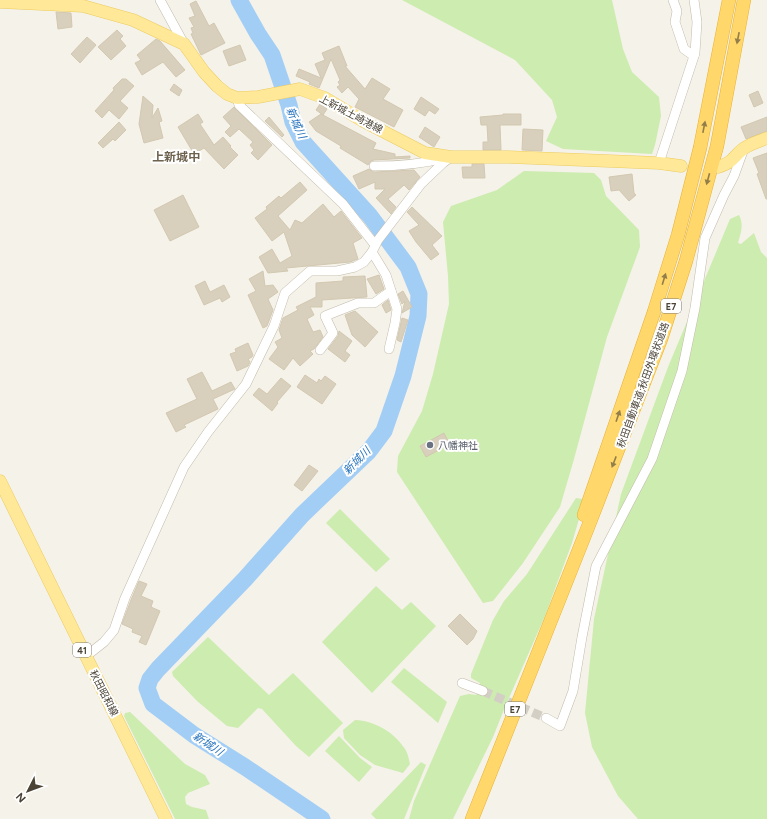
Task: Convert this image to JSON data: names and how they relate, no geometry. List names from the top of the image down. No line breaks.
{"streets":{"highway":["E7","秋田自動車道;秋田外環状道路"],"main road":["上新城土崎港線","41","秋田昭和線"]},"districts":["上新城中"],"water":["新城川"],"places":["八幡神社"],"north":"bottom left"}
